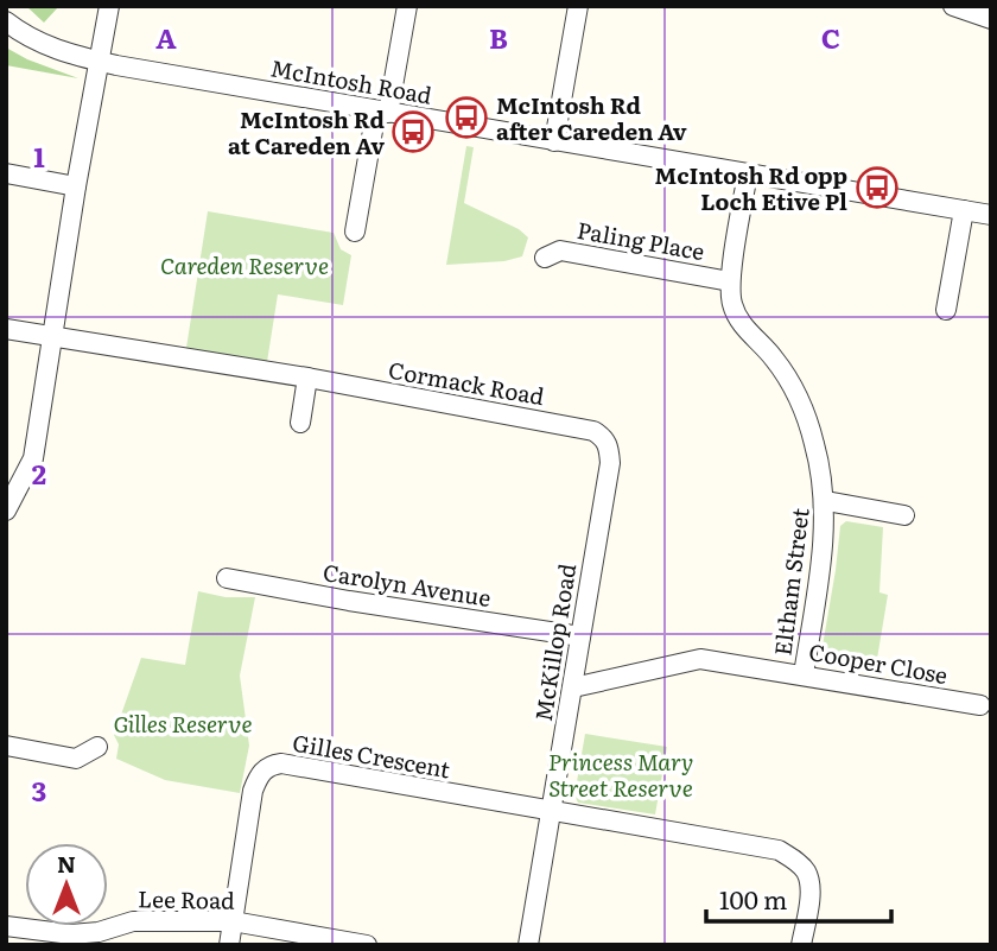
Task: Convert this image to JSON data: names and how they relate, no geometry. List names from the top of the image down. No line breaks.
{"streets":{"street":["McIntosh Road","Paling Place","Cormack Road","Eltham Street","Carolyn Avenue","McKillop Road","Cooper Close","Gilles Crescent","Lee Road"]},"crossings":[["McIntosh Road","Eltham Street"],["Paling Place","Eltham Street"],["Cormack Road","McKillop Road"],["Eltham Street","Cooper Close"],["Carolyn Avenue","McKillop Road"],["McKillop Road","Cooper Close"],["McKillop Road","Gilles Crescent"],["Gilles Crescent","Lee Road"]],"parks":["Careden Reserve","Gilles Reserve","Princess Mary Street Reserve"],"places":{"bus stop":["McIntosh Rd after Careden Av","McIntosh Rd at Careden Av","McIntosh Rd opp Loch Etive Pl"]},"scale_bar":"100 m","north":"top","grid":{"columns":["A","B","C"],"rows":["1","2","3"]}}
